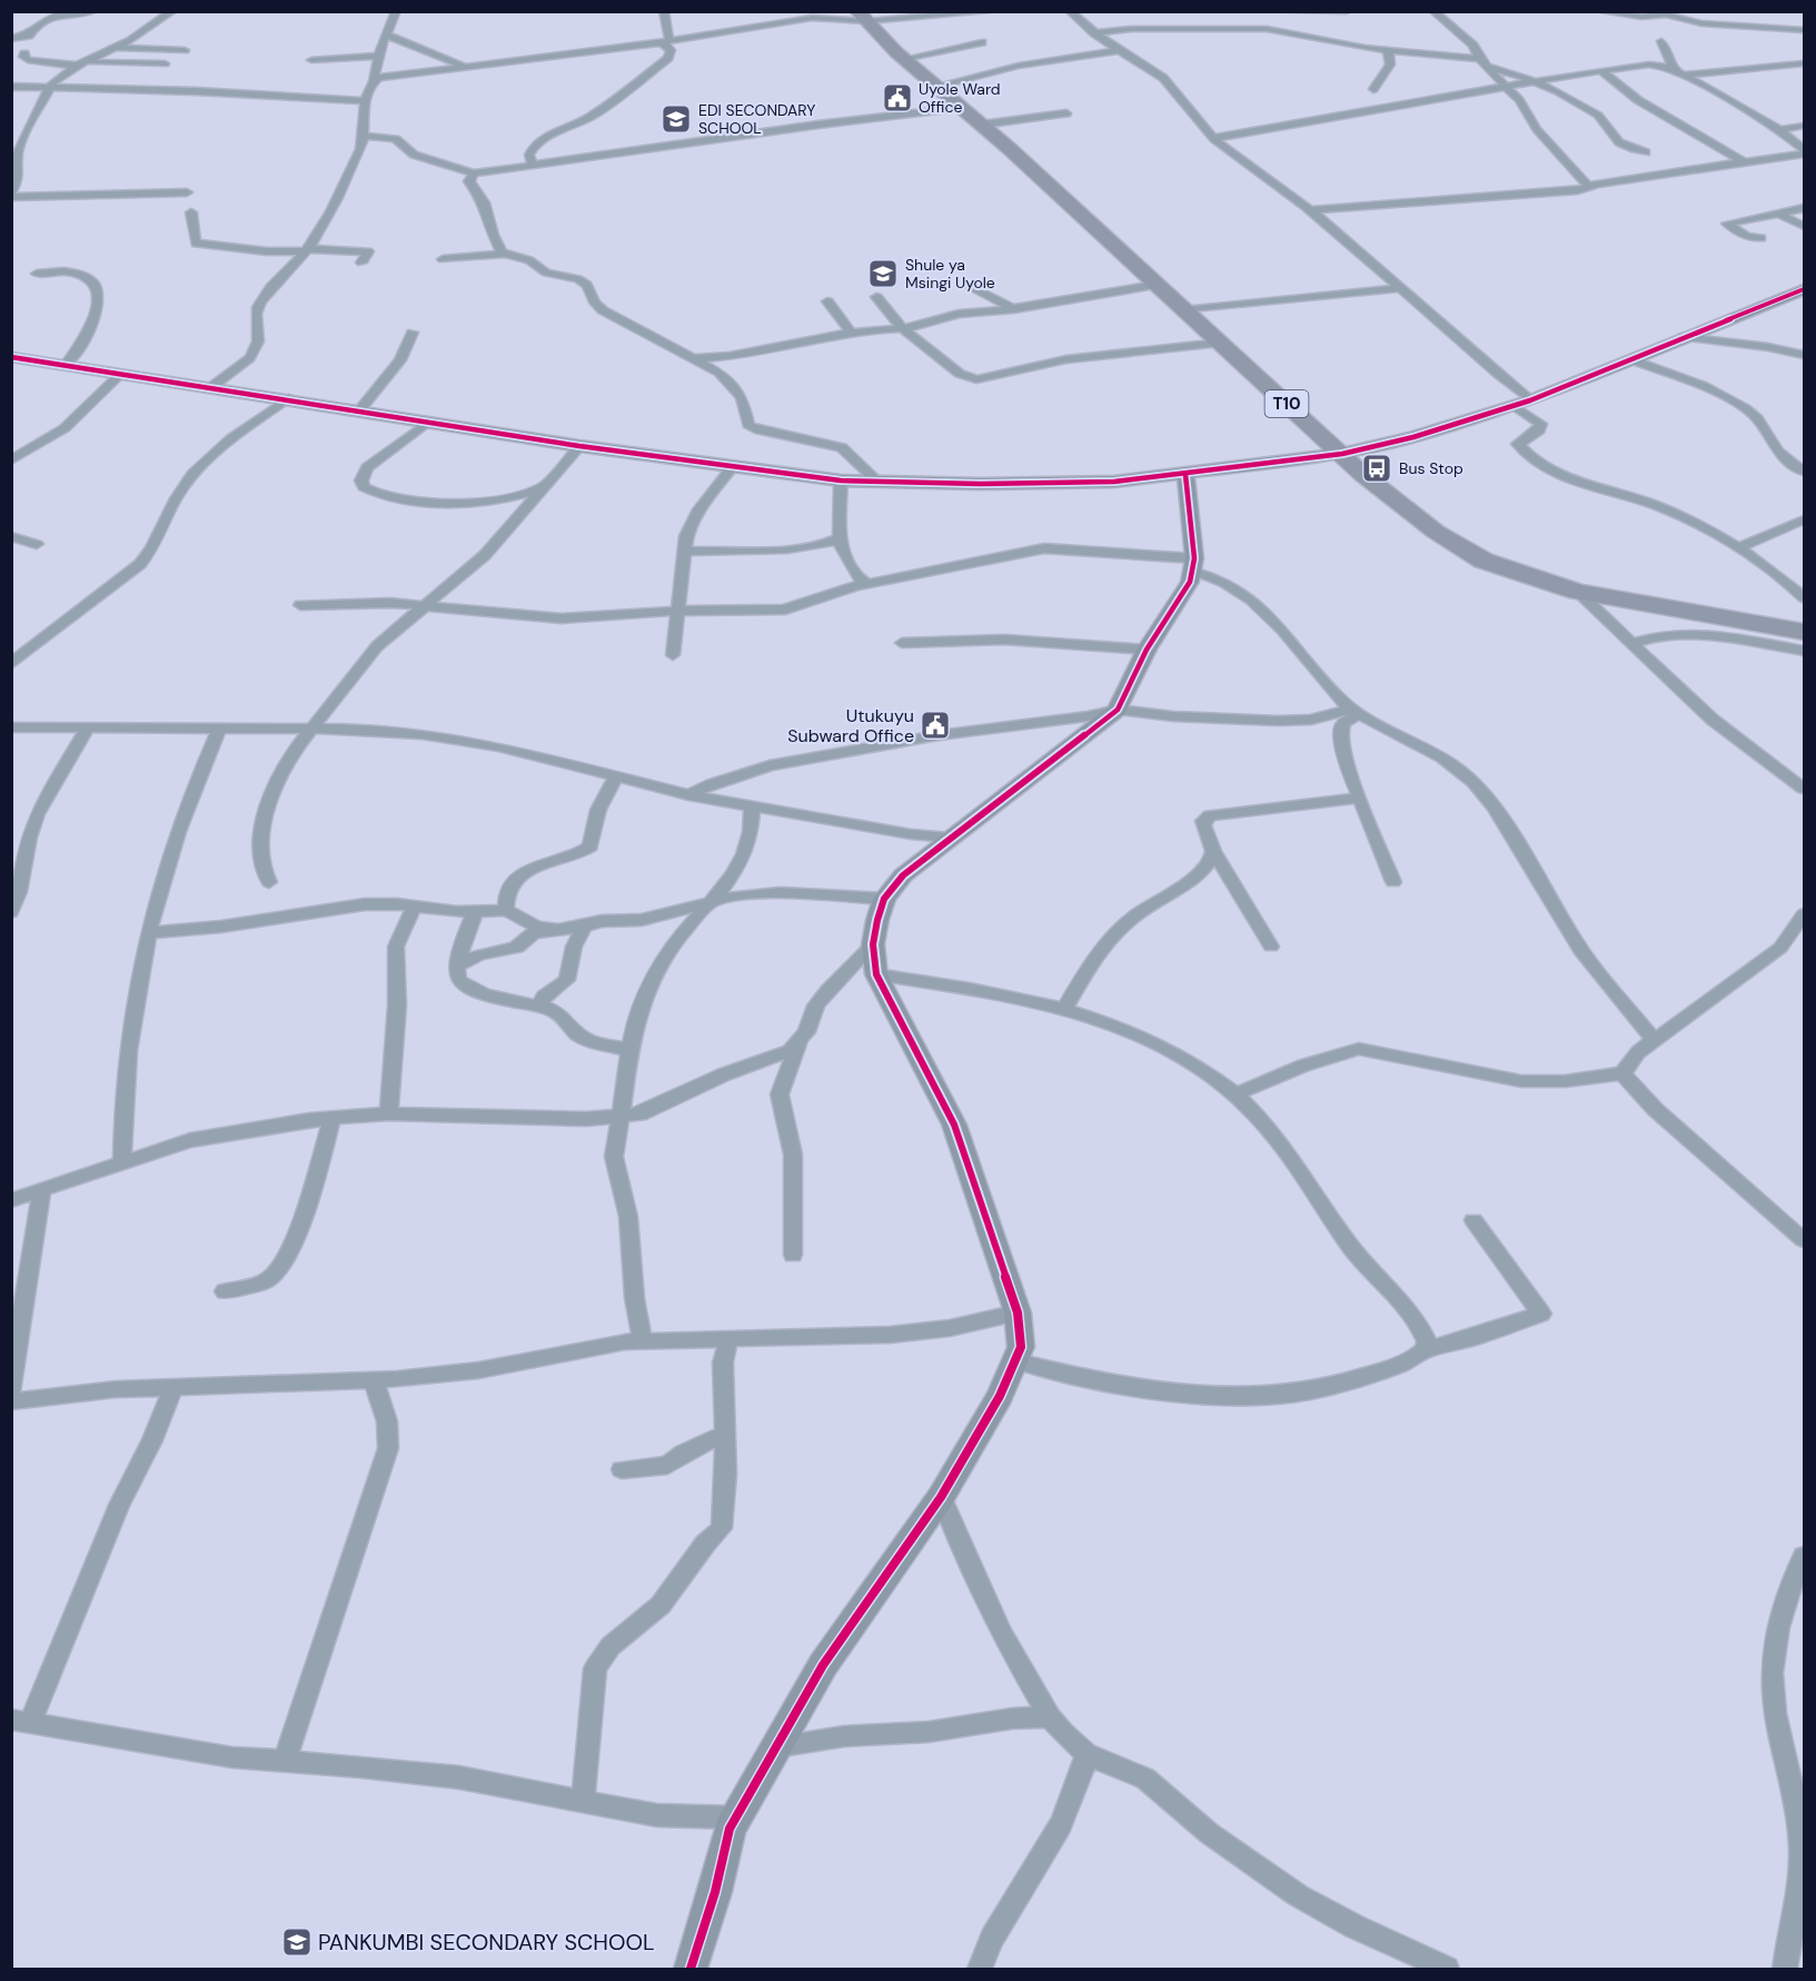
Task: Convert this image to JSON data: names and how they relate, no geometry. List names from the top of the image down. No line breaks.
{"streets":{"highway":["T10"]},"places":{"public building":["Uyole Ward Office","Utukuyu Subward Office"],"school or university":["EDI SECONDARY SCHOOL","Shule ya Msingi Uyole","PANKUMBI SECONDARY SCHOOL"],"bus stop":["Bus Stop"]}}
